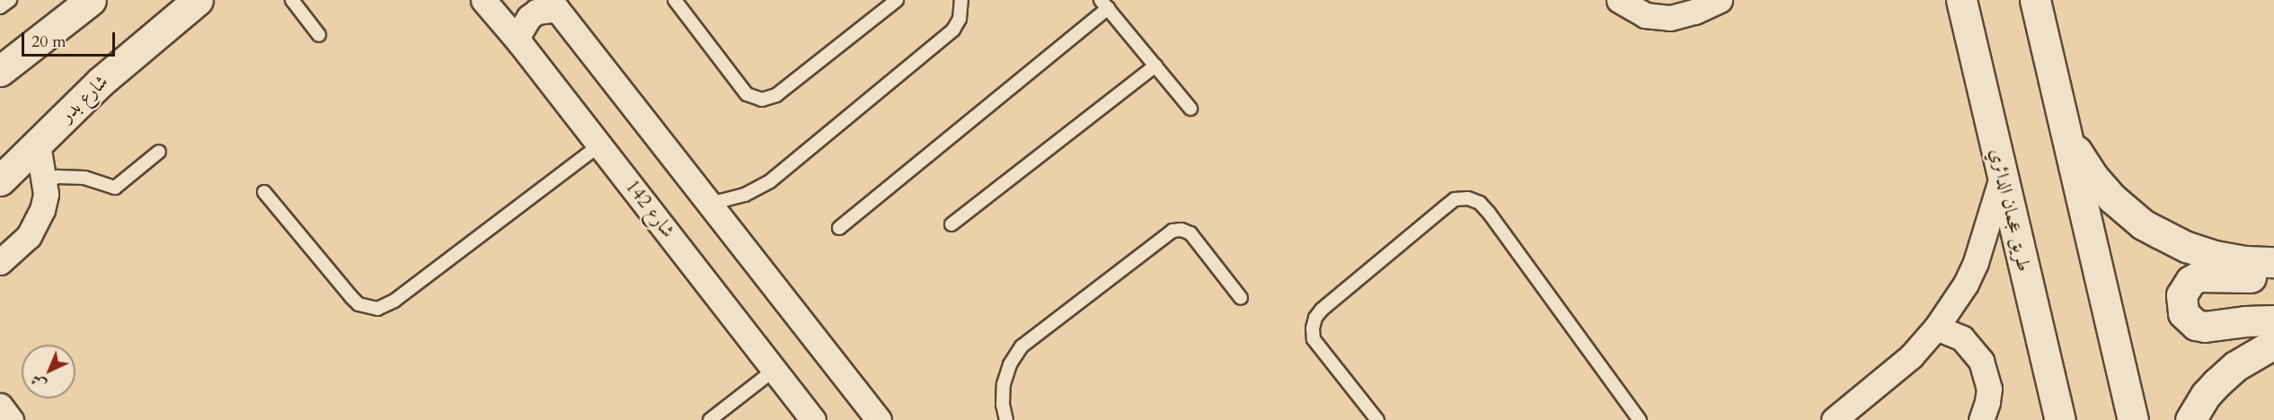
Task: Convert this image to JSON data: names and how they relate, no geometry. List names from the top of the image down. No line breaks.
{"streets":{"main road":["شارع بدر","طريق عجمان الدائري"],"street":["شارع 142"]},"scale_bar":"20 m","north":"bottom left"}
